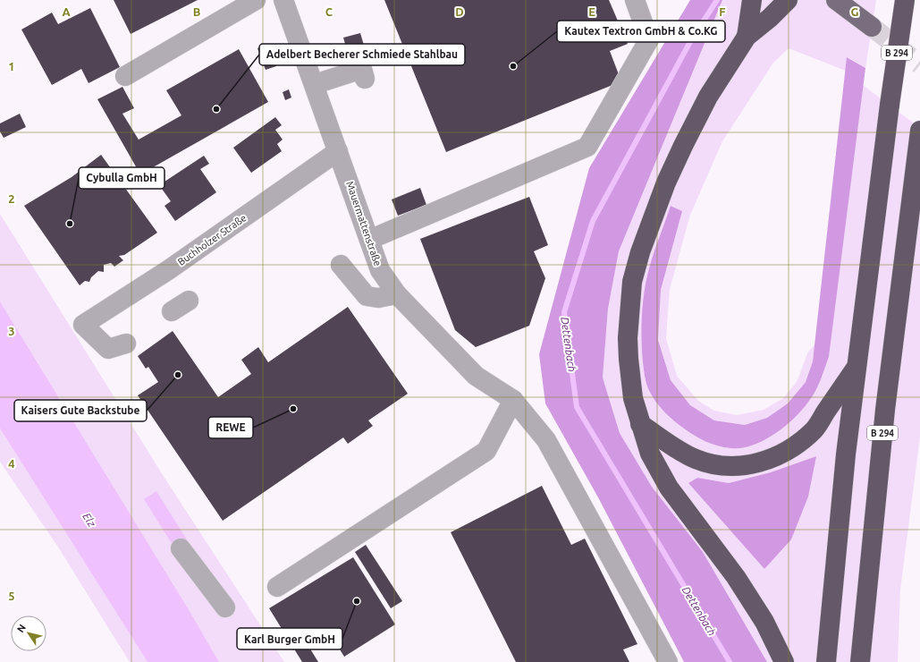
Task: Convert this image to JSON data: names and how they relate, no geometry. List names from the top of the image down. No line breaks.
{"streets":{"highway":["B 294"],"street":["Mauermattenstraße","Buchholzer Straße"]},"crossings":[["Mauermattenstraße","Buchholzer Straße"]],"water":["Dettenbach","Elz"],"places":["Kautex Textron GmbH & Co.KG","Adelbert Becherer Schmiede Stahlbau","Cybulla GmbH","Kaisers Gute Backstube","REWE","Karl Burger GmbH"],"north":"top left","grid":{"columns":["A","B","C","D","E","F","G"],"rows":["1","2","3","4","5"]}}
